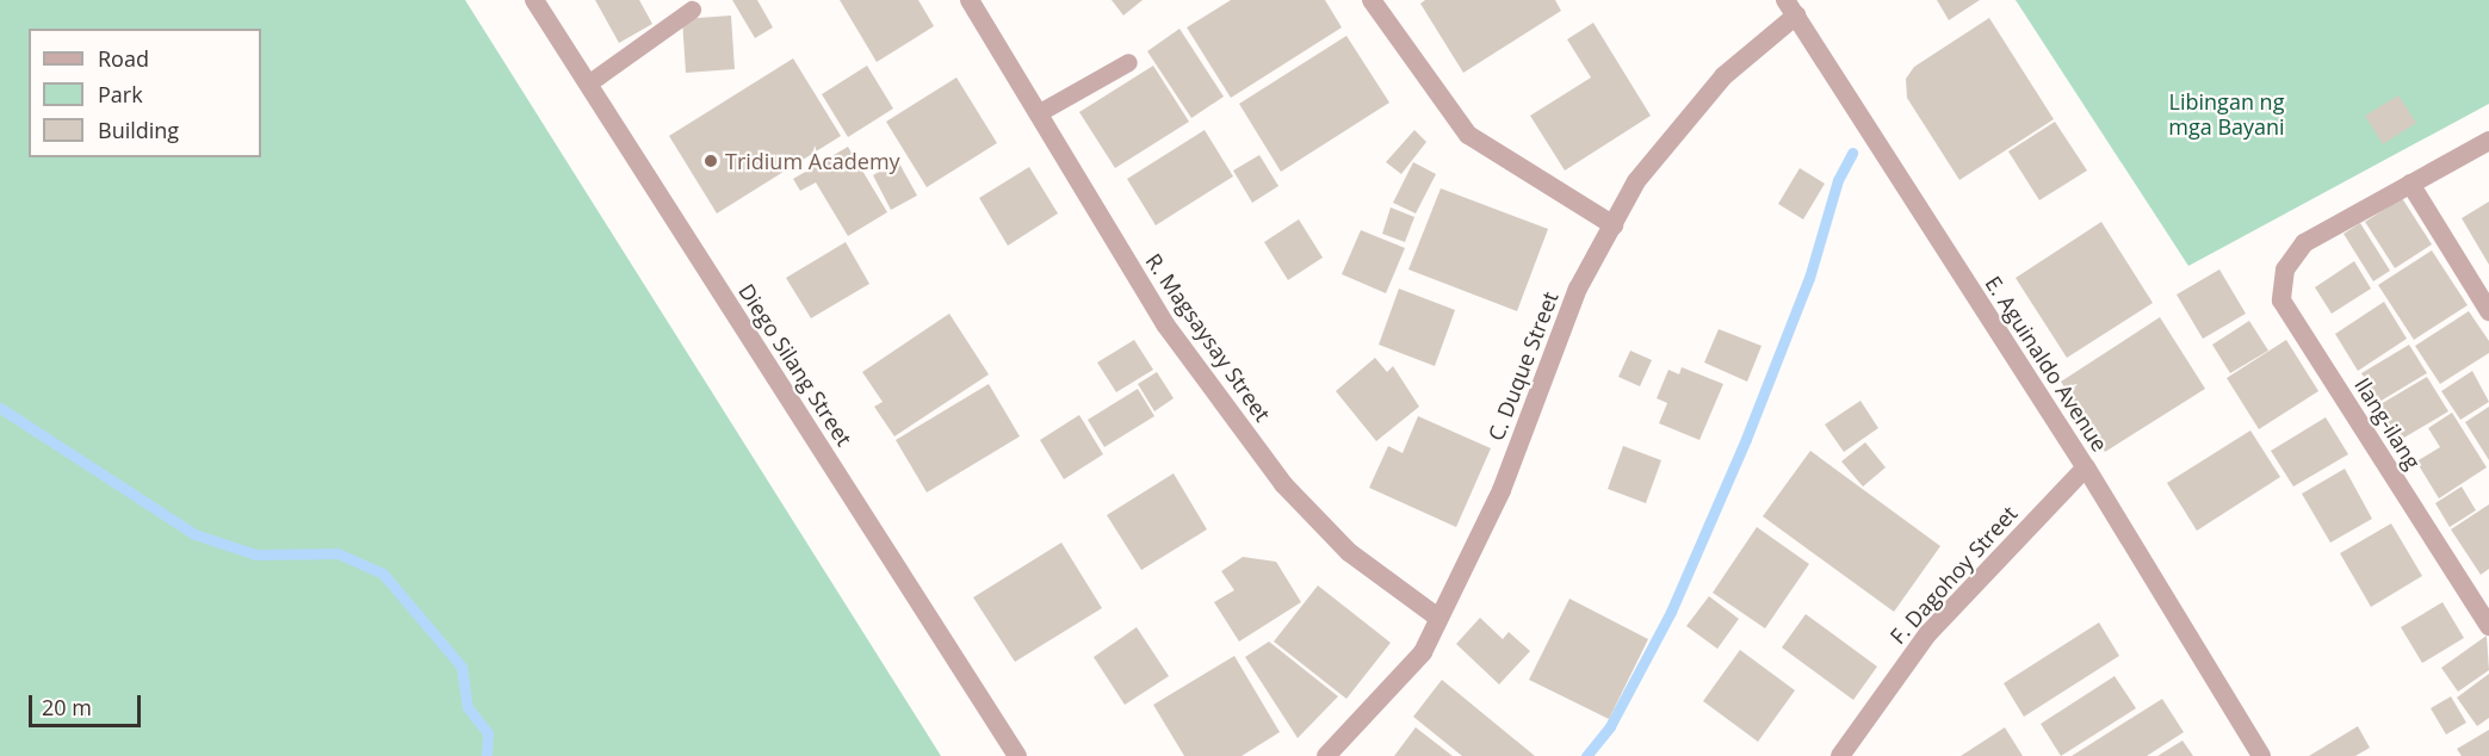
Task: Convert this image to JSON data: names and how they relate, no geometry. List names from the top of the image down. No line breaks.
{"streets":{"street":["R. Magsaysay Street","E. Aguinaldo Avenue","Diego Silang Street","C. Duque Street","Ilang-ilang","F. Dagohoy Street"]},"crossings":[["R. Magsaysay Street","C. Duque Street"],["E. Aguinaldo Avenue","C. Duque Street"],["E. Aguinaldo Avenue","F. Dagohoy Street"]],"parks":["Libingan ng mga Bayani"],"places":["Tridium Academy"],"legend":["Road","Park","Building"],"scale_bar":"20 m"}
